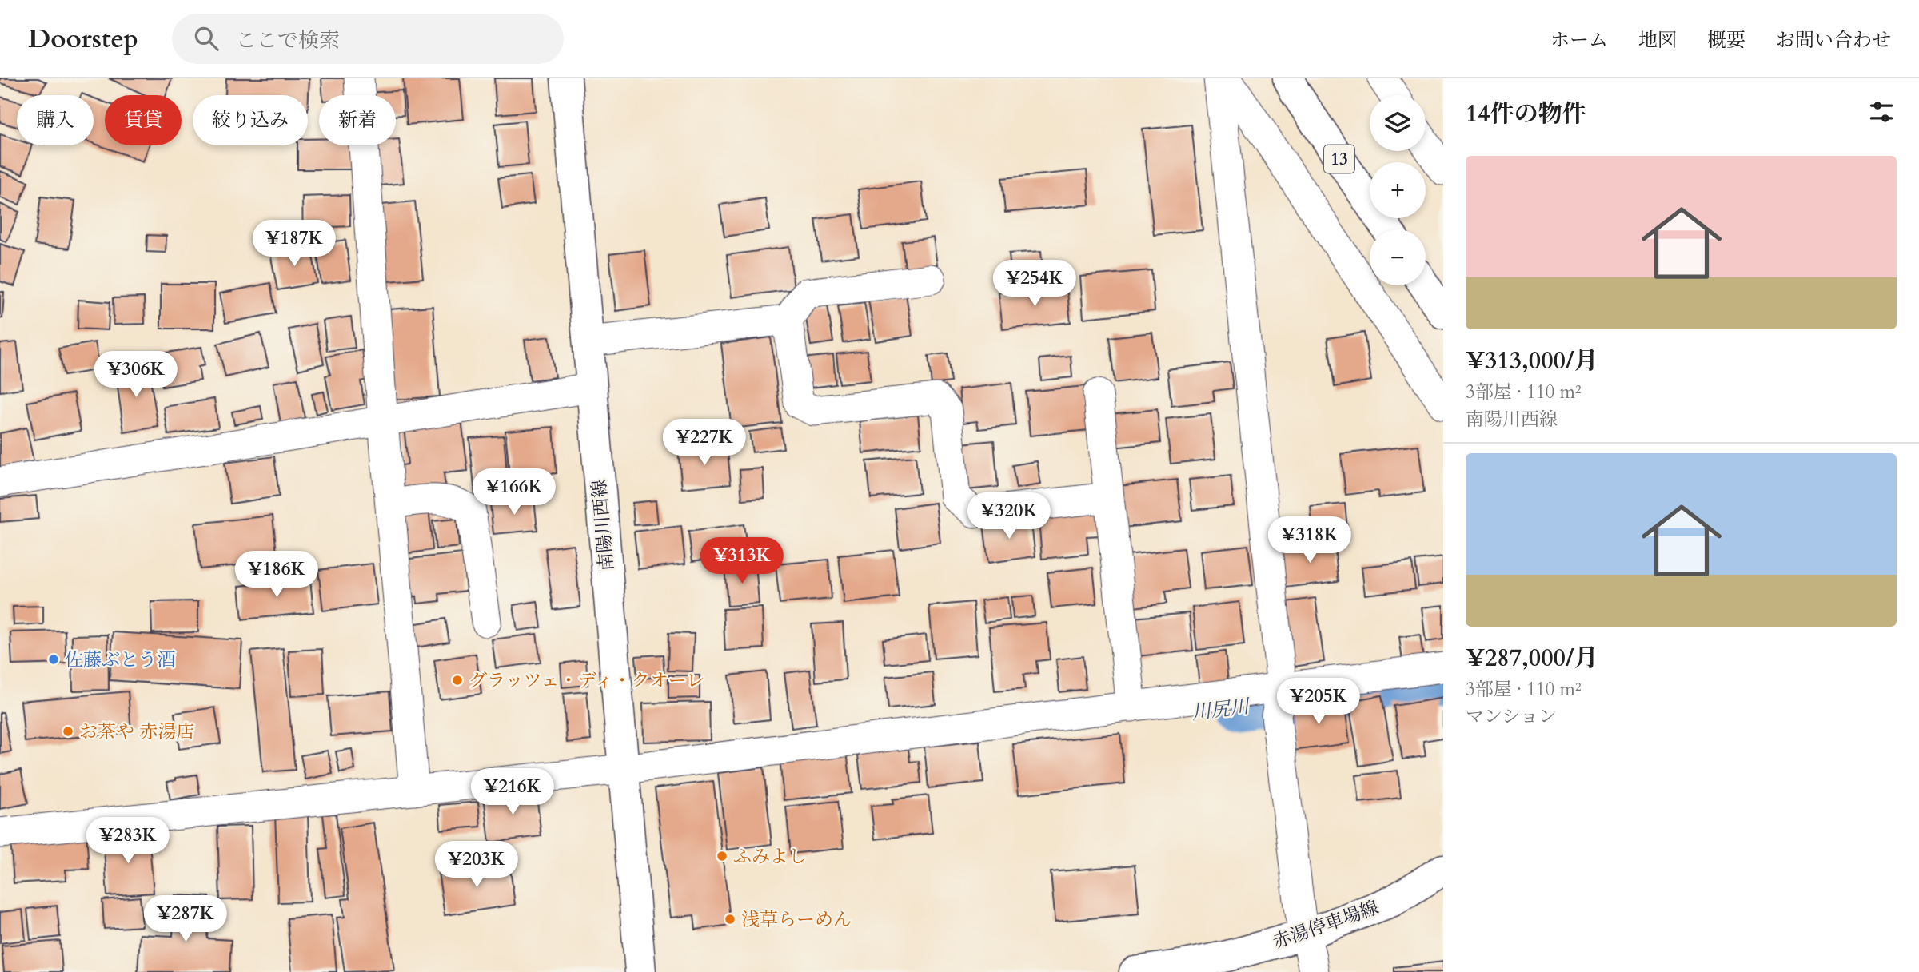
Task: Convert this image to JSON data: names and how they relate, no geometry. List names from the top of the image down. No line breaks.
{"streets":{"main road":["13","南陽川西線","赤湯停車場線"]},"water":["川尻川"],"places":["佐藤ぶとう酒","グラッツェ・ディ・クオーレ","お茶や 赤湯店","ふみよし","浅草らーめん"],"page":{"header":"Doorstep","search":"ここで検索","nav":["ホーム","地図","概要","お問い合わせ"],"heading":"14件の物件","map_buttons":["+","−"],"chip":["購入","賃貸","絞り込み","新着"],"list":[{"name":"¥313,000/月","note":"3部屋 · 110 m² · 南陽川西線"},{"name":"¥287,000/月","note":"3部屋 · 110 m² · マンション"}],"price":["¥187K","¥254K","¥306K","¥227K","¥166K","¥320K","¥318K","¥313K","¥186K","¥205K","¥216K","¥283K","¥203K","¥287K"]}}
